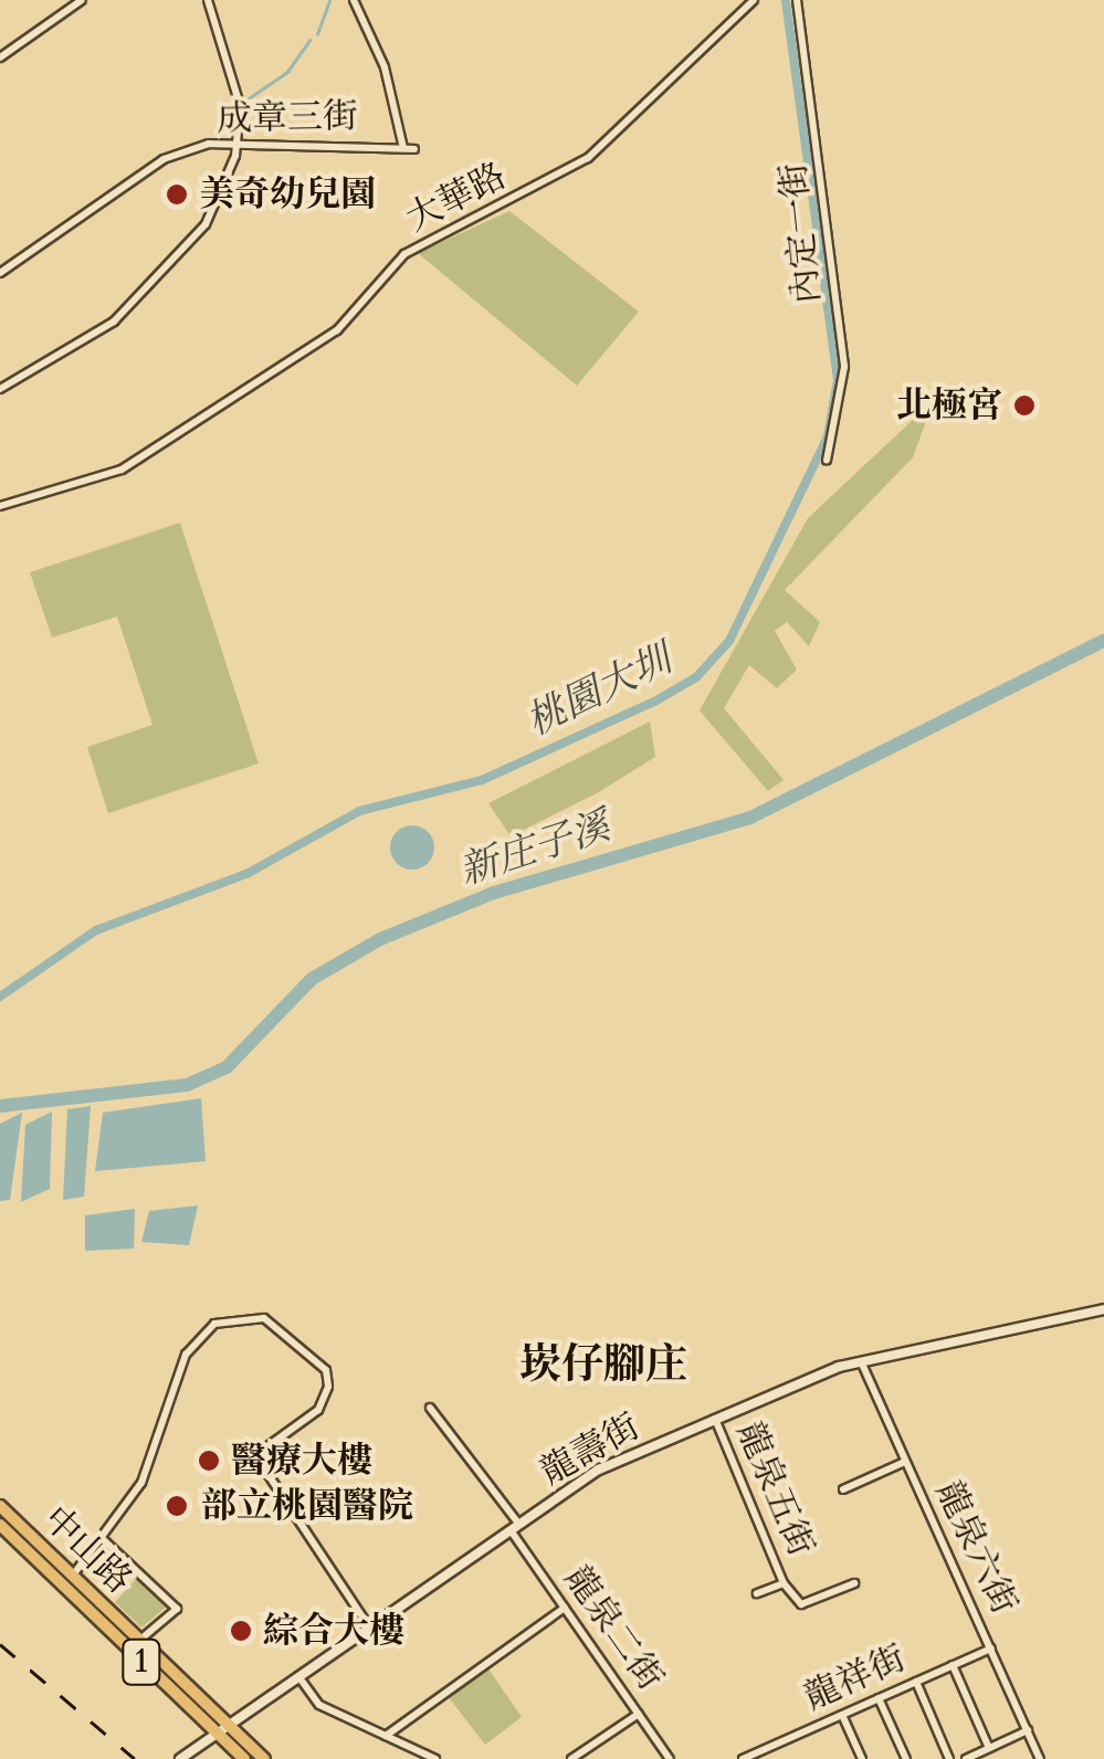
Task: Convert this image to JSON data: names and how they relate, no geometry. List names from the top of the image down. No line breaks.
{"streets":{"main road":["中山路","1"],"street":["成章三街","大華路","內定一街","龍壽街","龍泉五街","龍泉六街","龍泉二街","龍祥街"]},"crossings":[["龍壽街","龍泉五街"],["龍壽街","龍泉六街"],["龍壽街","中山路"],["龍壽街","龍泉二街"],["龍壽街","1"],["龍泉六街","龍祥街"],["中山路","1"]],"districts":["崁仔腳庄"],"water":["桃園大圳","新庄子溪"],"places":["美奇幼兒園","北極宮","醫療大樓","部立桃園醫院","綜合大樓"]}
